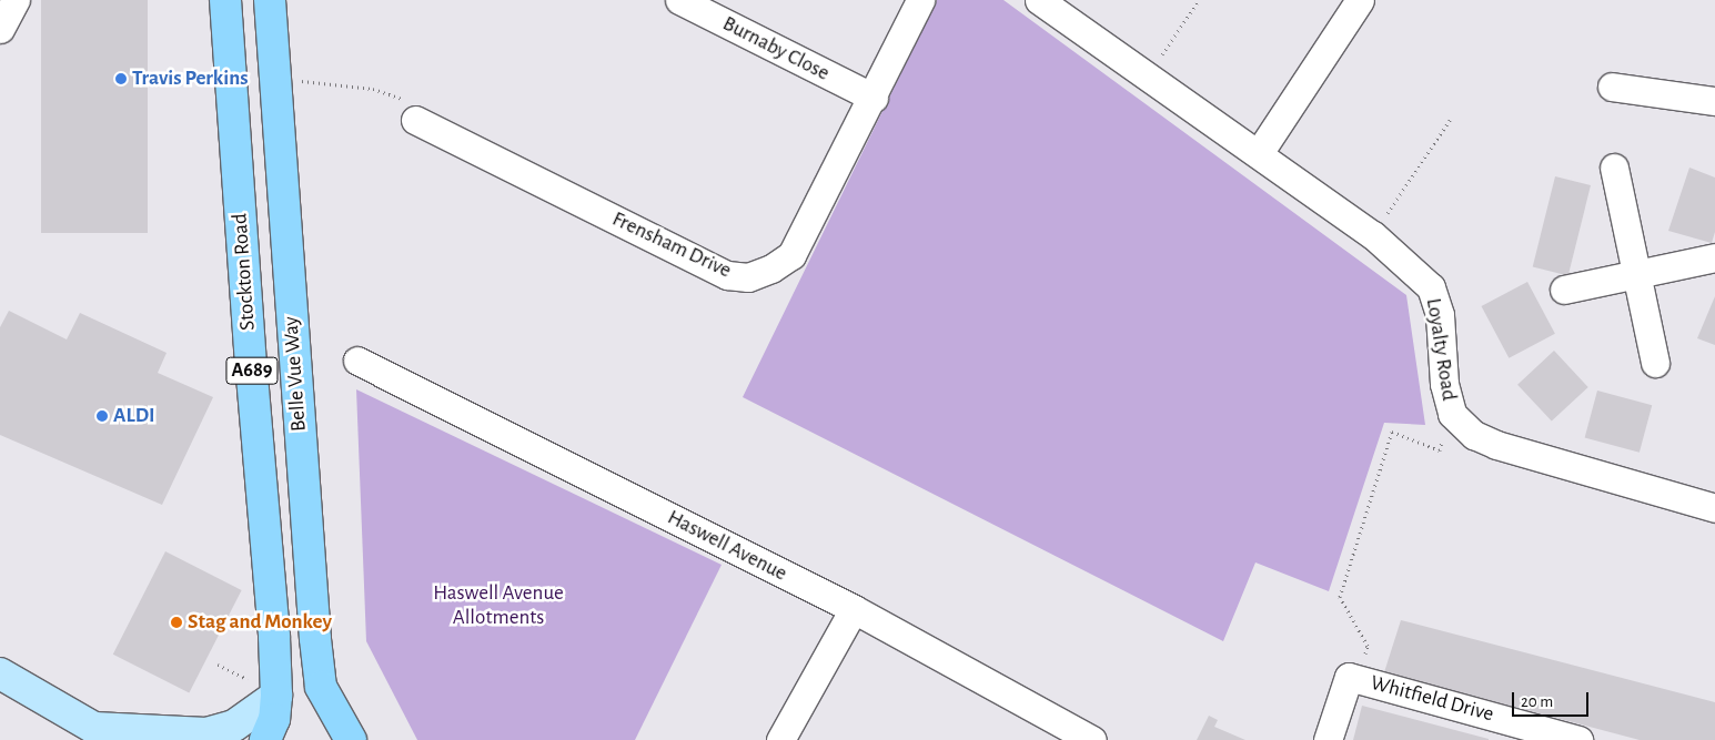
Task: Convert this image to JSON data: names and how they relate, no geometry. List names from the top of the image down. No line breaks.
{"streets":{"highway":["Stockton Road","A689","Belle Vue Way"],"street":["Burnaby Close","Frensham Drive","Loyalty Road","Haswell Avenue","Whitfield Drive"]},"crossings":[["Burnaby Close","Frensham Drive"]],"parks":["Haswell Avenue Allotments"],"places":["Travis Perkins","ALDI","Stag and Monkey"],"scale_bar":"20 m"}
